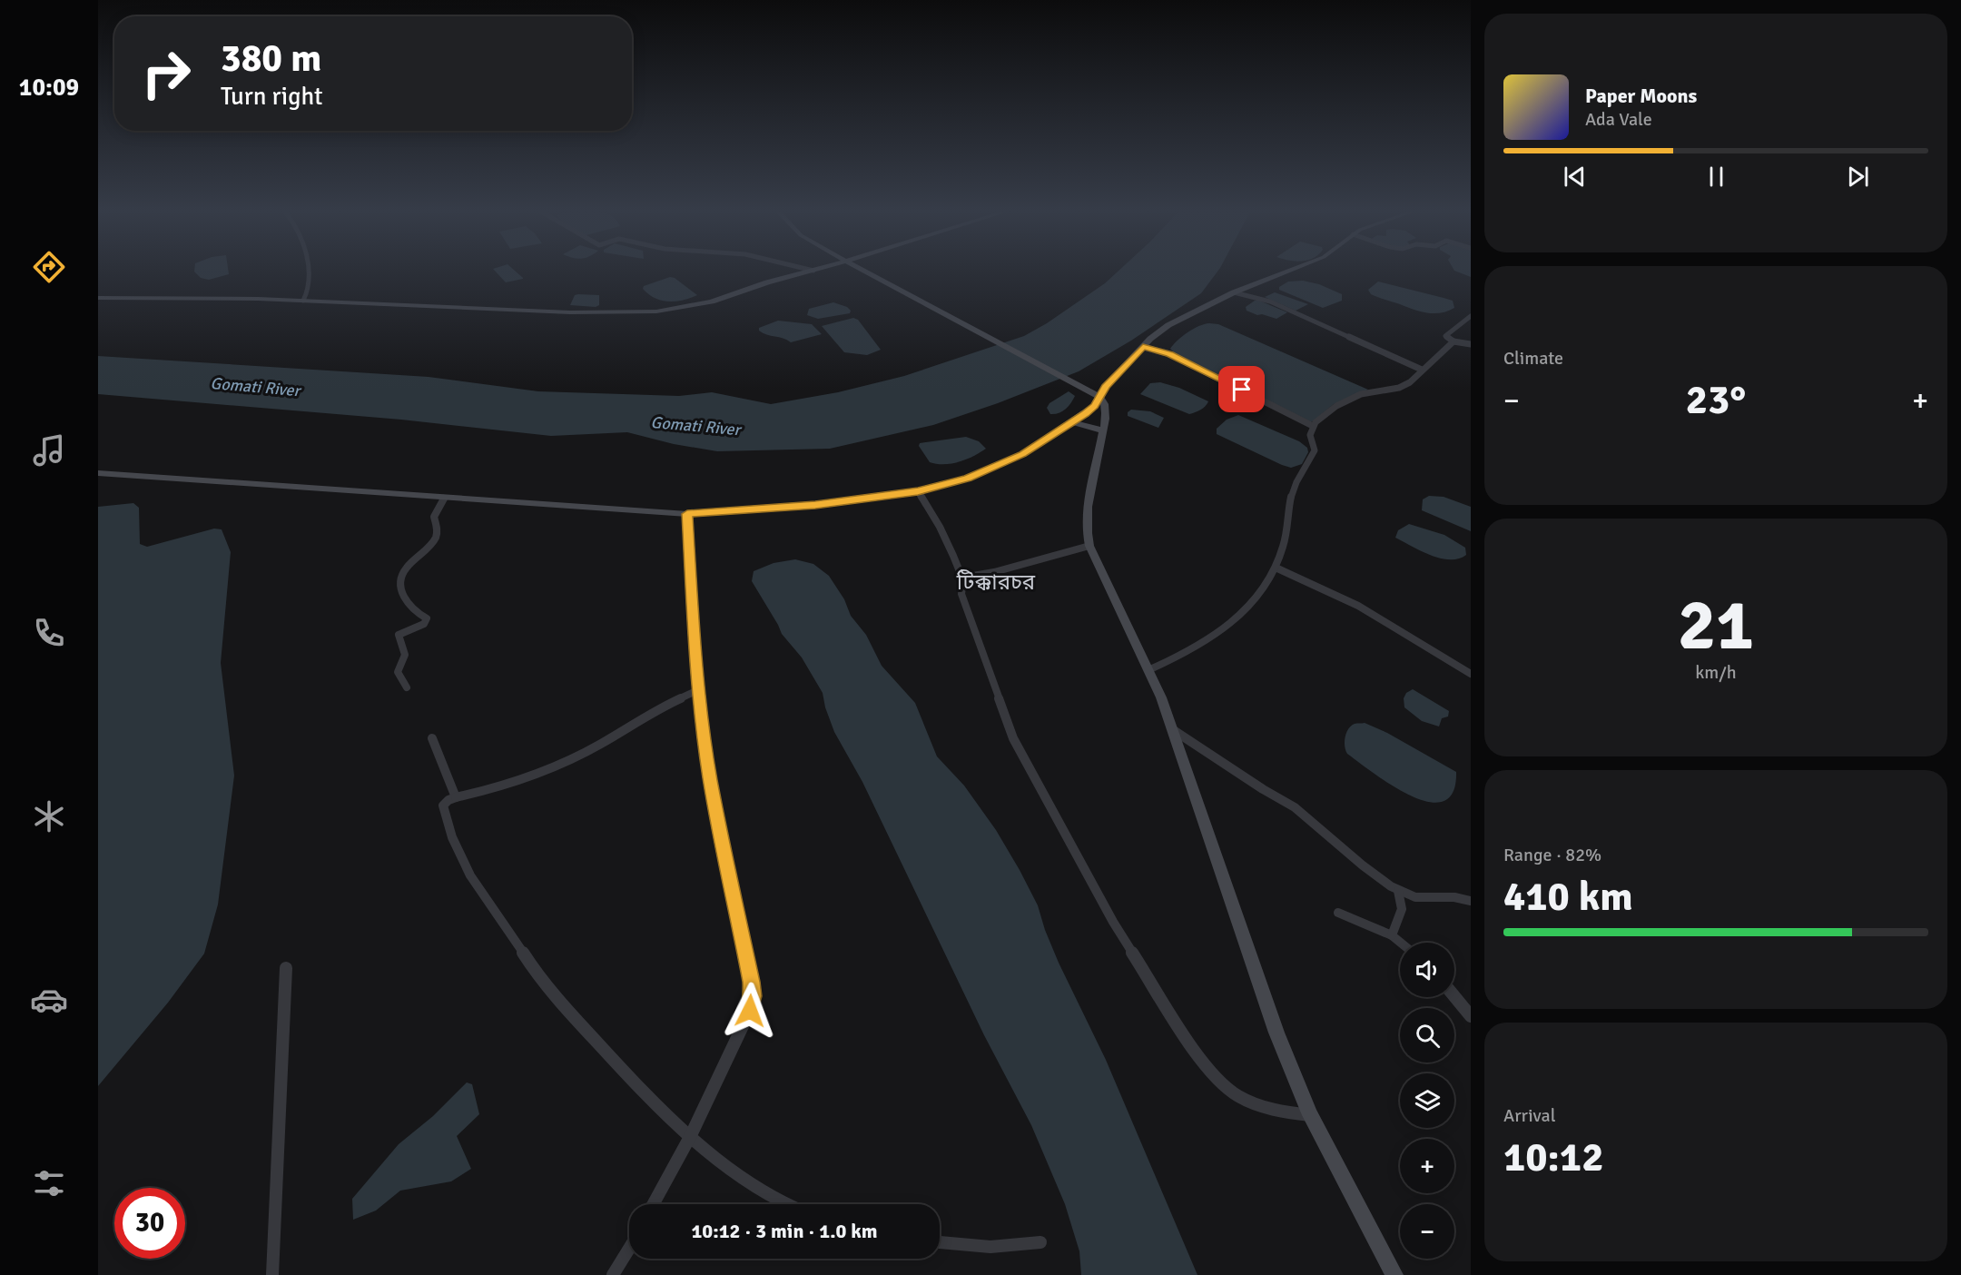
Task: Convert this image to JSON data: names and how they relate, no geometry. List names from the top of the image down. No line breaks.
{"districts":["টিক্কারচর"],"water":["Gomati River"],"page":{"tabs":"10:09","turn":["380 m","Turn right"],"song":["Paper Moons","Ada Vale"],"tile":["Climate",["21","km/h"],["Range · 82%","410 km"],["Arrival","10:12"]],"heat":["−","23°","+"],"map_buttons":["+","−"],"limit":"30","trip":"10:12 · 3 min · 1.0 km"}}
